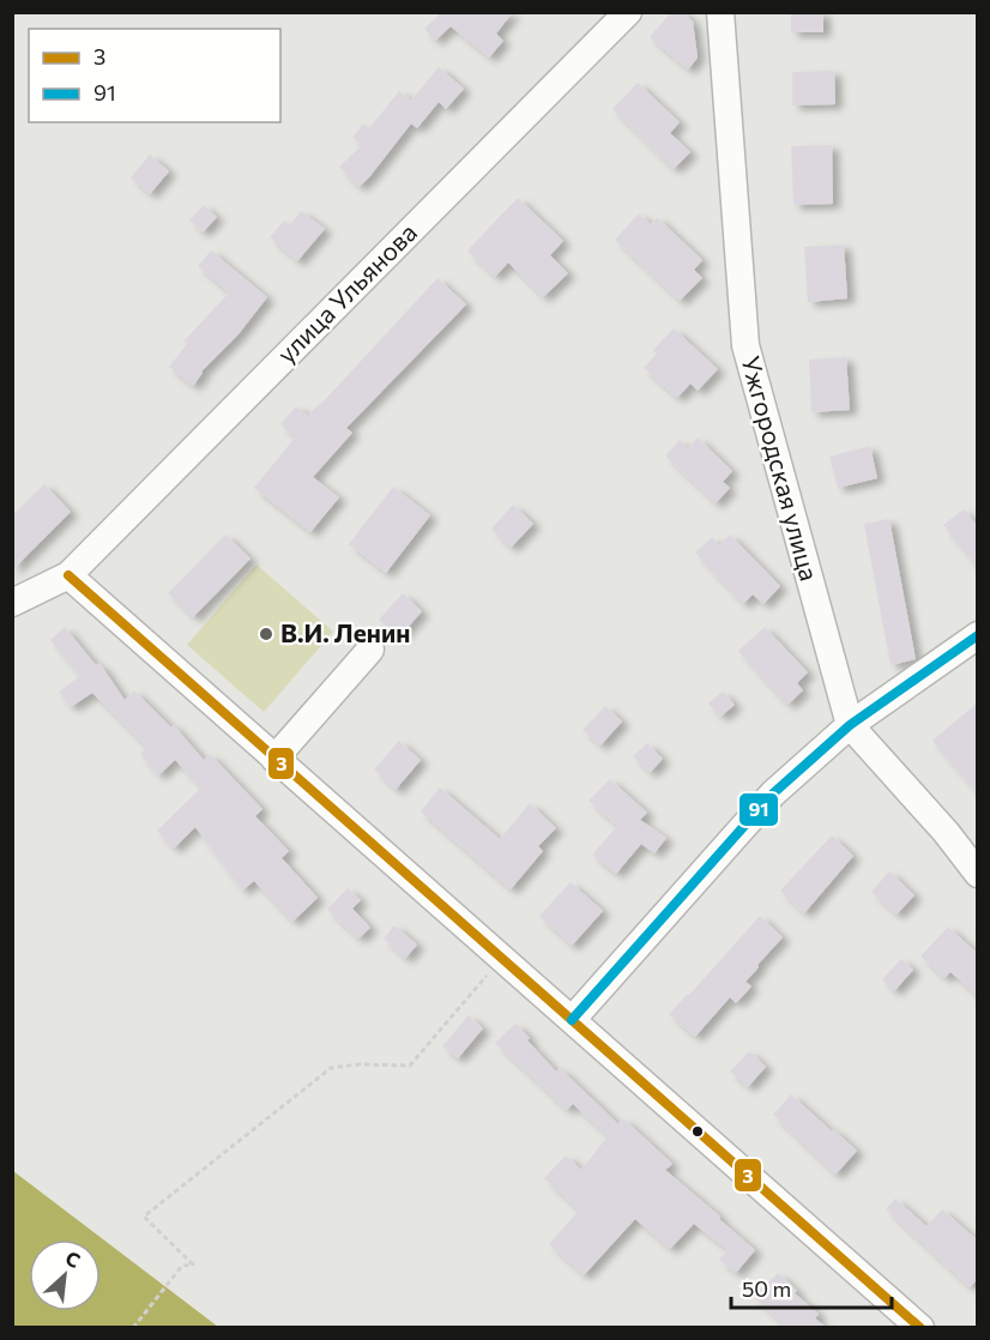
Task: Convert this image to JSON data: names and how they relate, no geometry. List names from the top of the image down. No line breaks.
{"streets":{"street":["улица Ульянова","Ужгородская улица"]},"places":["В.И. Ленин"],"lines":["transit line 3","transit line 91"],"legend":["3","91"],"scale_bar":"50 m","north":"top right"}
